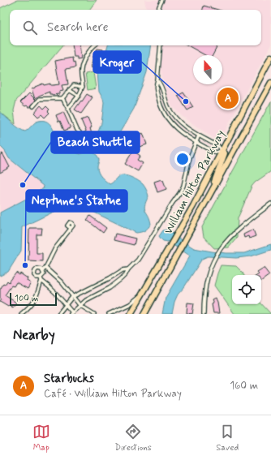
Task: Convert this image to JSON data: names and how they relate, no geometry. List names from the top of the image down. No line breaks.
{"streets":{"highway":["William Hilton Parkway"]},"places":["Kroger","Beach Shuttle","Neptune's Statue"],"scale_bar":"100 m","north":"top","page":{"search":"Search here","pins":"A","scale":"100 m","heading":"Nearby","list":[{"mark":"A","name":"Starbucks","note":"Café · William Hilton Parkway","value":"160 m"}],"nav":["Map","Directions","Saved"]}}
